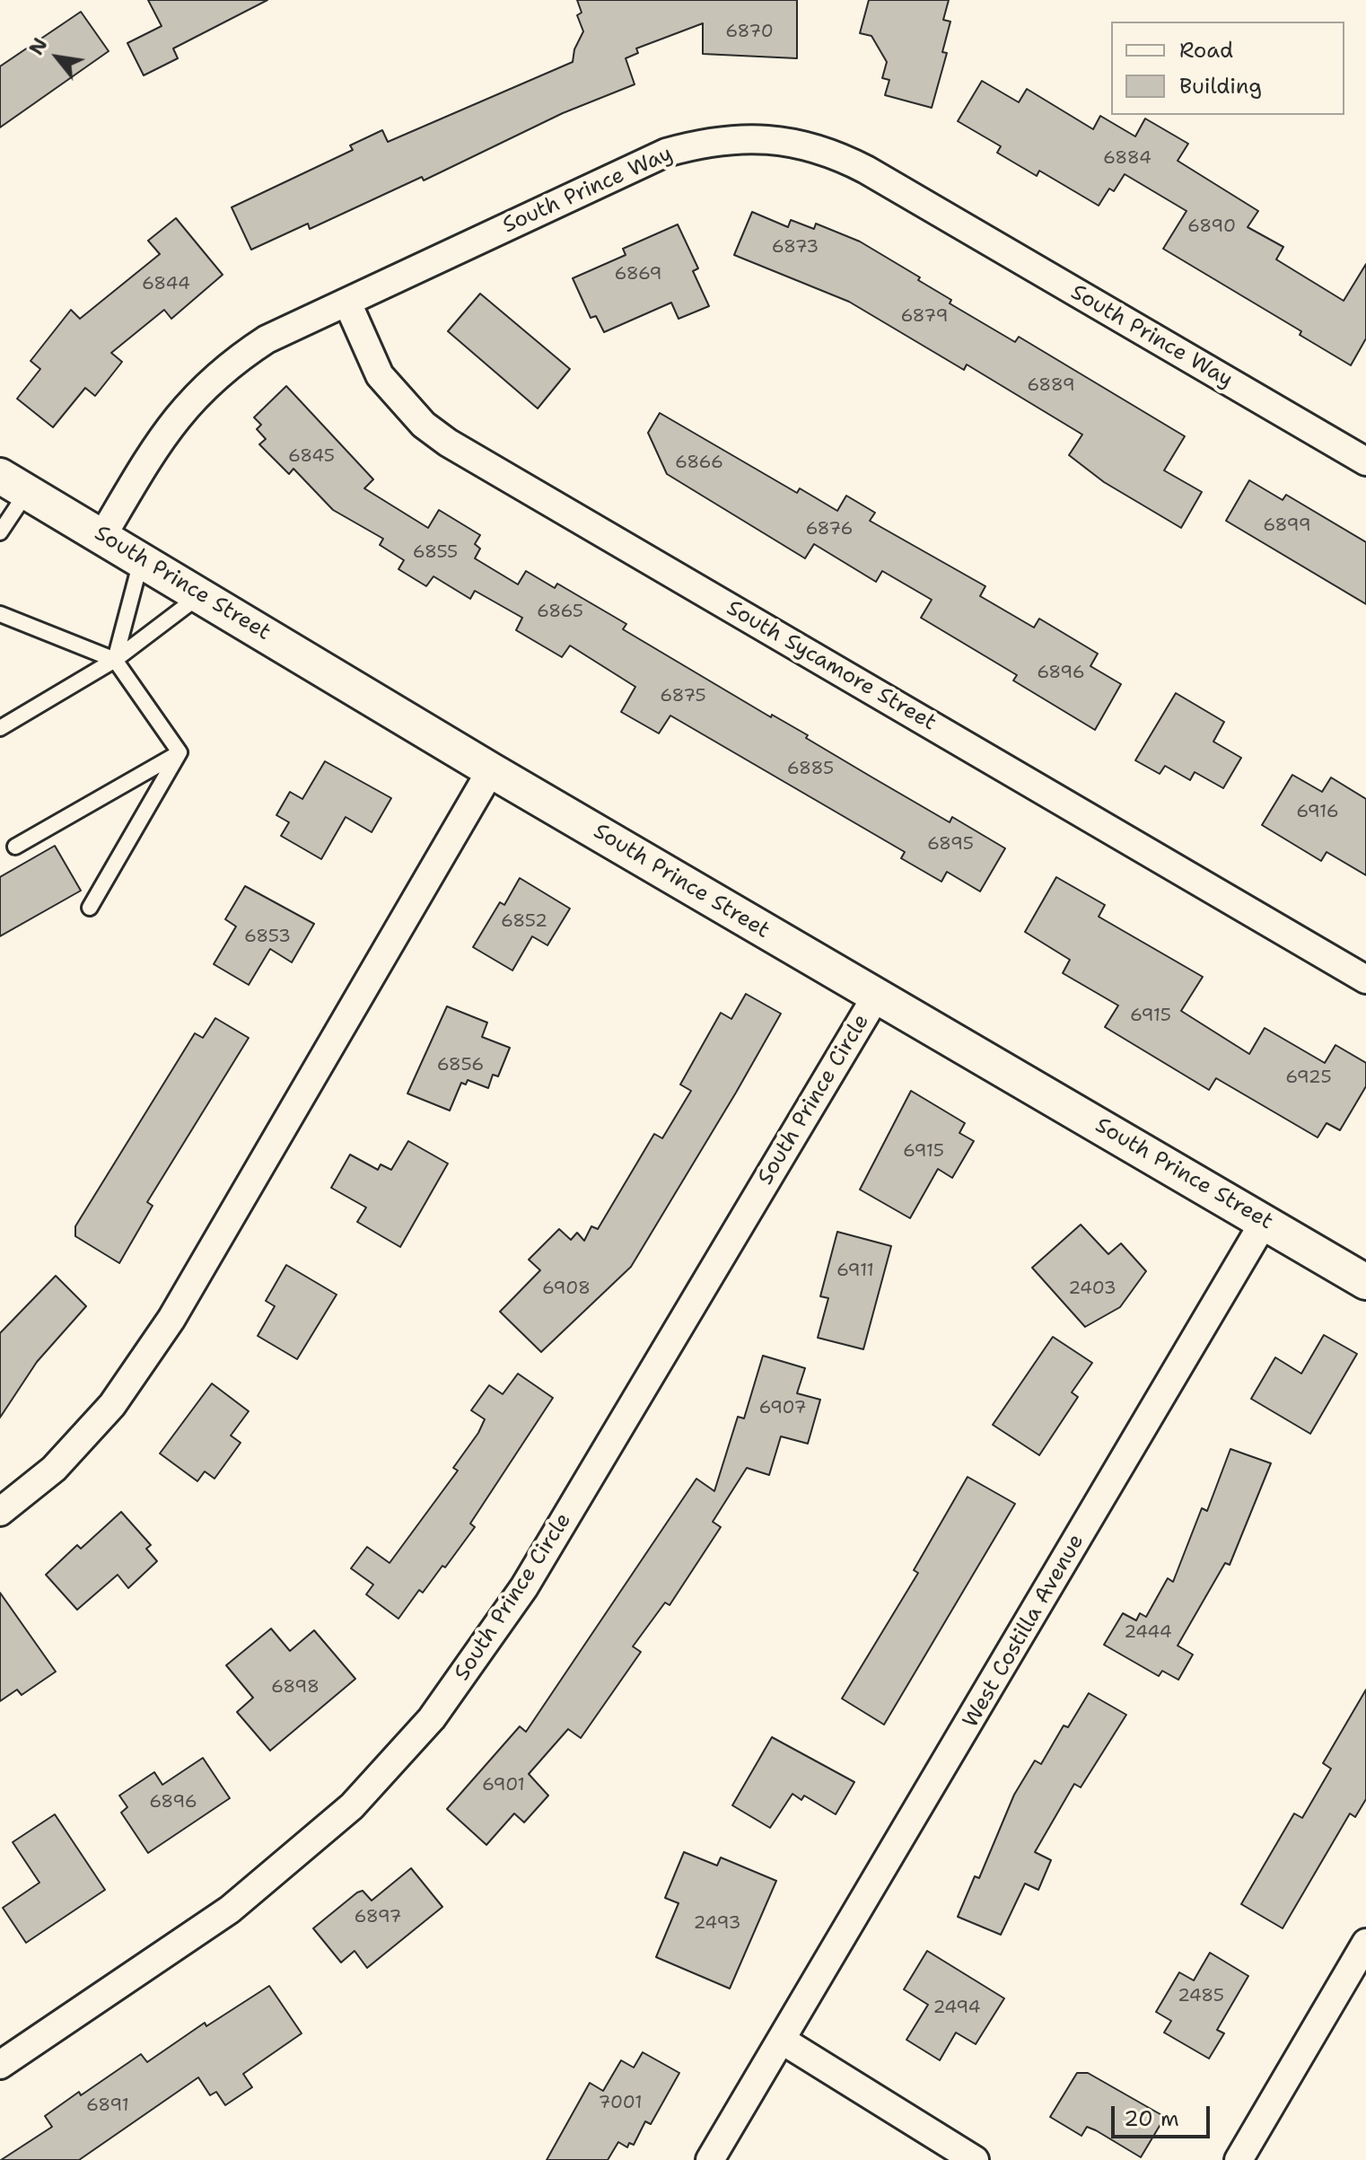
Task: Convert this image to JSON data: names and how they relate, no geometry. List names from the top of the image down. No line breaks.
{"streets":{"street":["South Prince Way","South Prince Street","South Sycamore Street","South Prince Circle","West Costilla Avenue"]},"crossings":[["South Prince Way","South Prince Street"],["South Prince Way","South Sycamore Street"],["South Prince Street","South Prince Circle"],["South Prince Street","West Costilla Avenue"]],"house_numbers":["6870","6884","6890","6873","6869","6844","6879","6889","6845","6866","6899","6876","6855","6865","6896","6875","6885","6916","6895","6852","6853","6915","6856","6925","6915","6911","6908","2403","6907","2444","6898","6901","6896","6897","2493","2485","2494","7001","6891"],"legend":["Road","Building"],"scale_bar":"20 m","north":"top left"}
